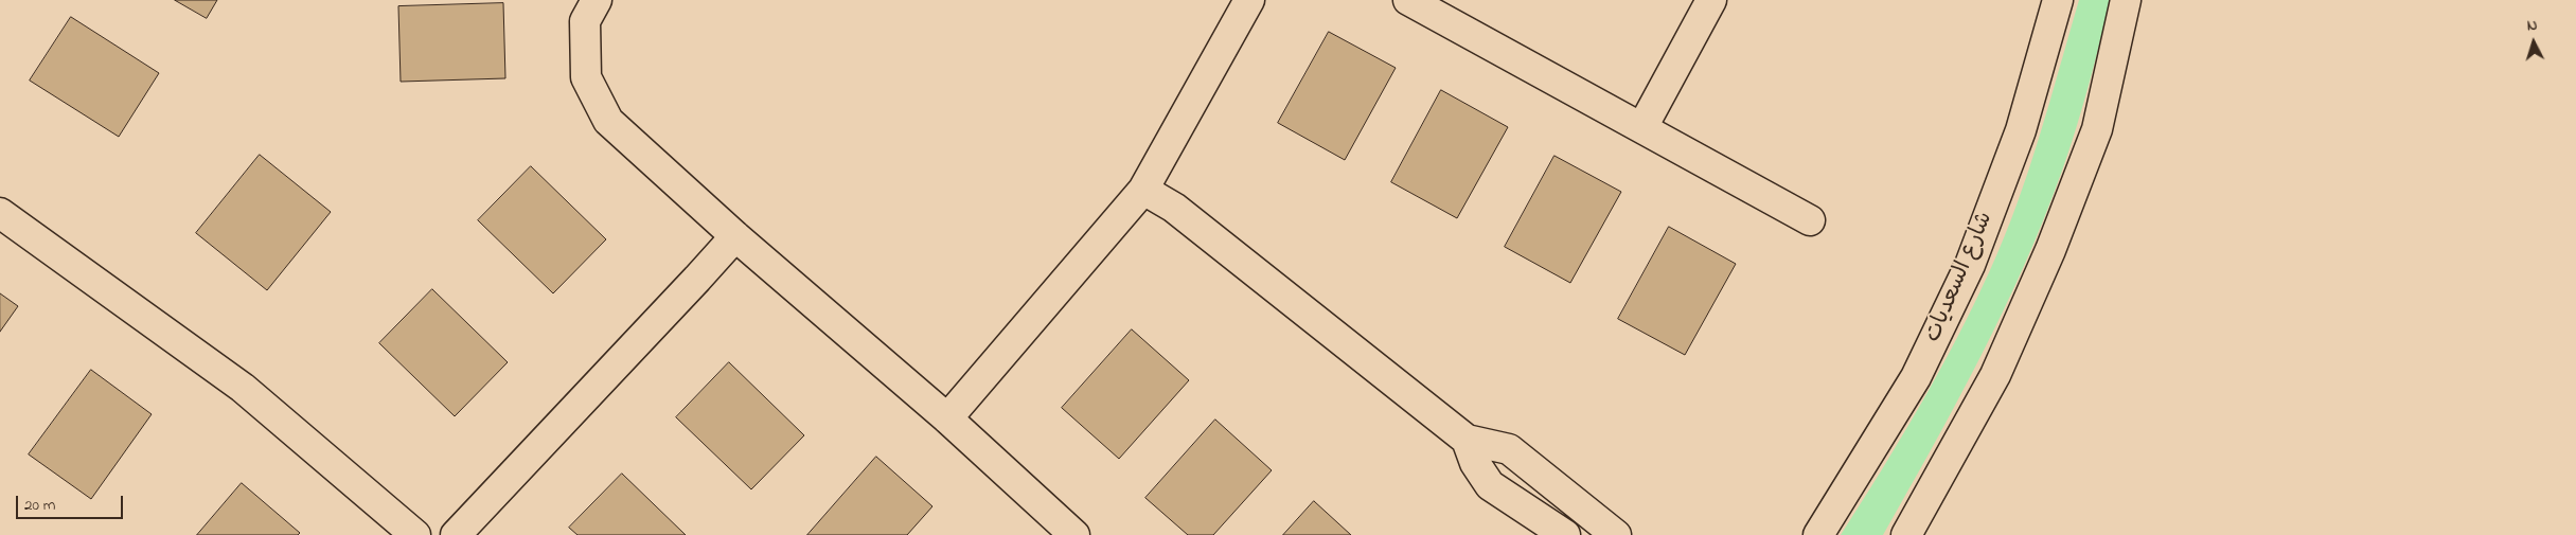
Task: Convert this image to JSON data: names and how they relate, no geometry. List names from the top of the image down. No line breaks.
{"streets":{"street":["شارع السعديات"]},"scale_bar":"20 m","north":"top"}
